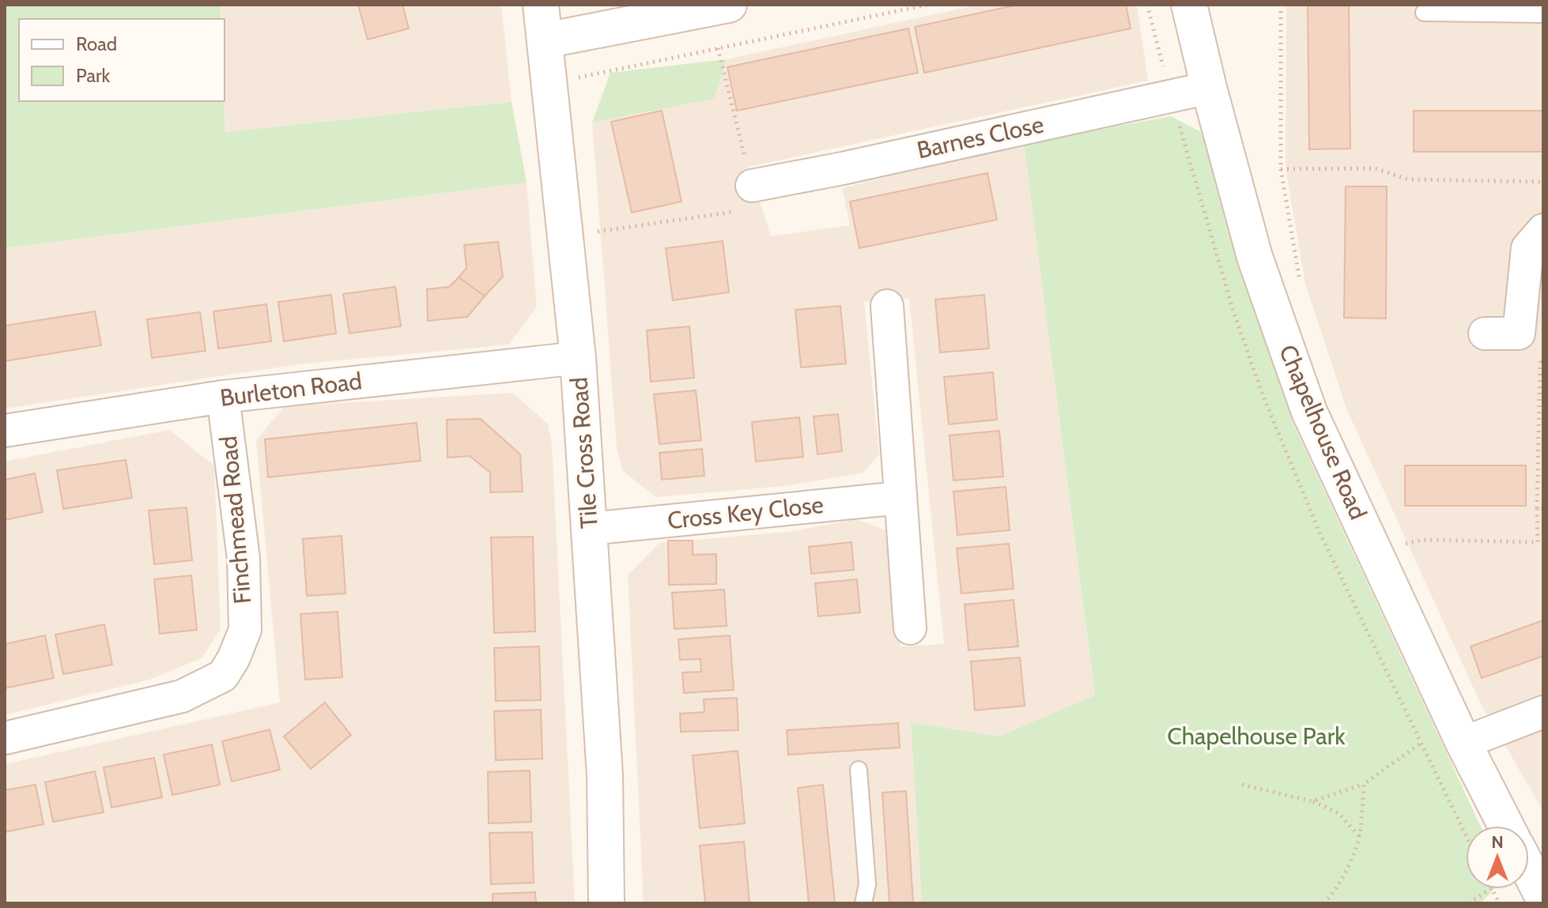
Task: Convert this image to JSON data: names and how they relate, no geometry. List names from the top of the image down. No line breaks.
{"streets":{"street":["Barnes Close","Burleton Road","Chapelhouse Road","Tile Cross Road","Cross Key Close","Finchmead Road"]},"crossings":[["Barnes Close","Chapelhouse Road"],["Burleton Road","Tile Cross Road"],["Burleton Road","Finchmead Road"],["Tile Cross Road","Cross Key Close"]],"parks":["Chapelhouse Park"],"legend":["Road","Park"],"north":"top"}
